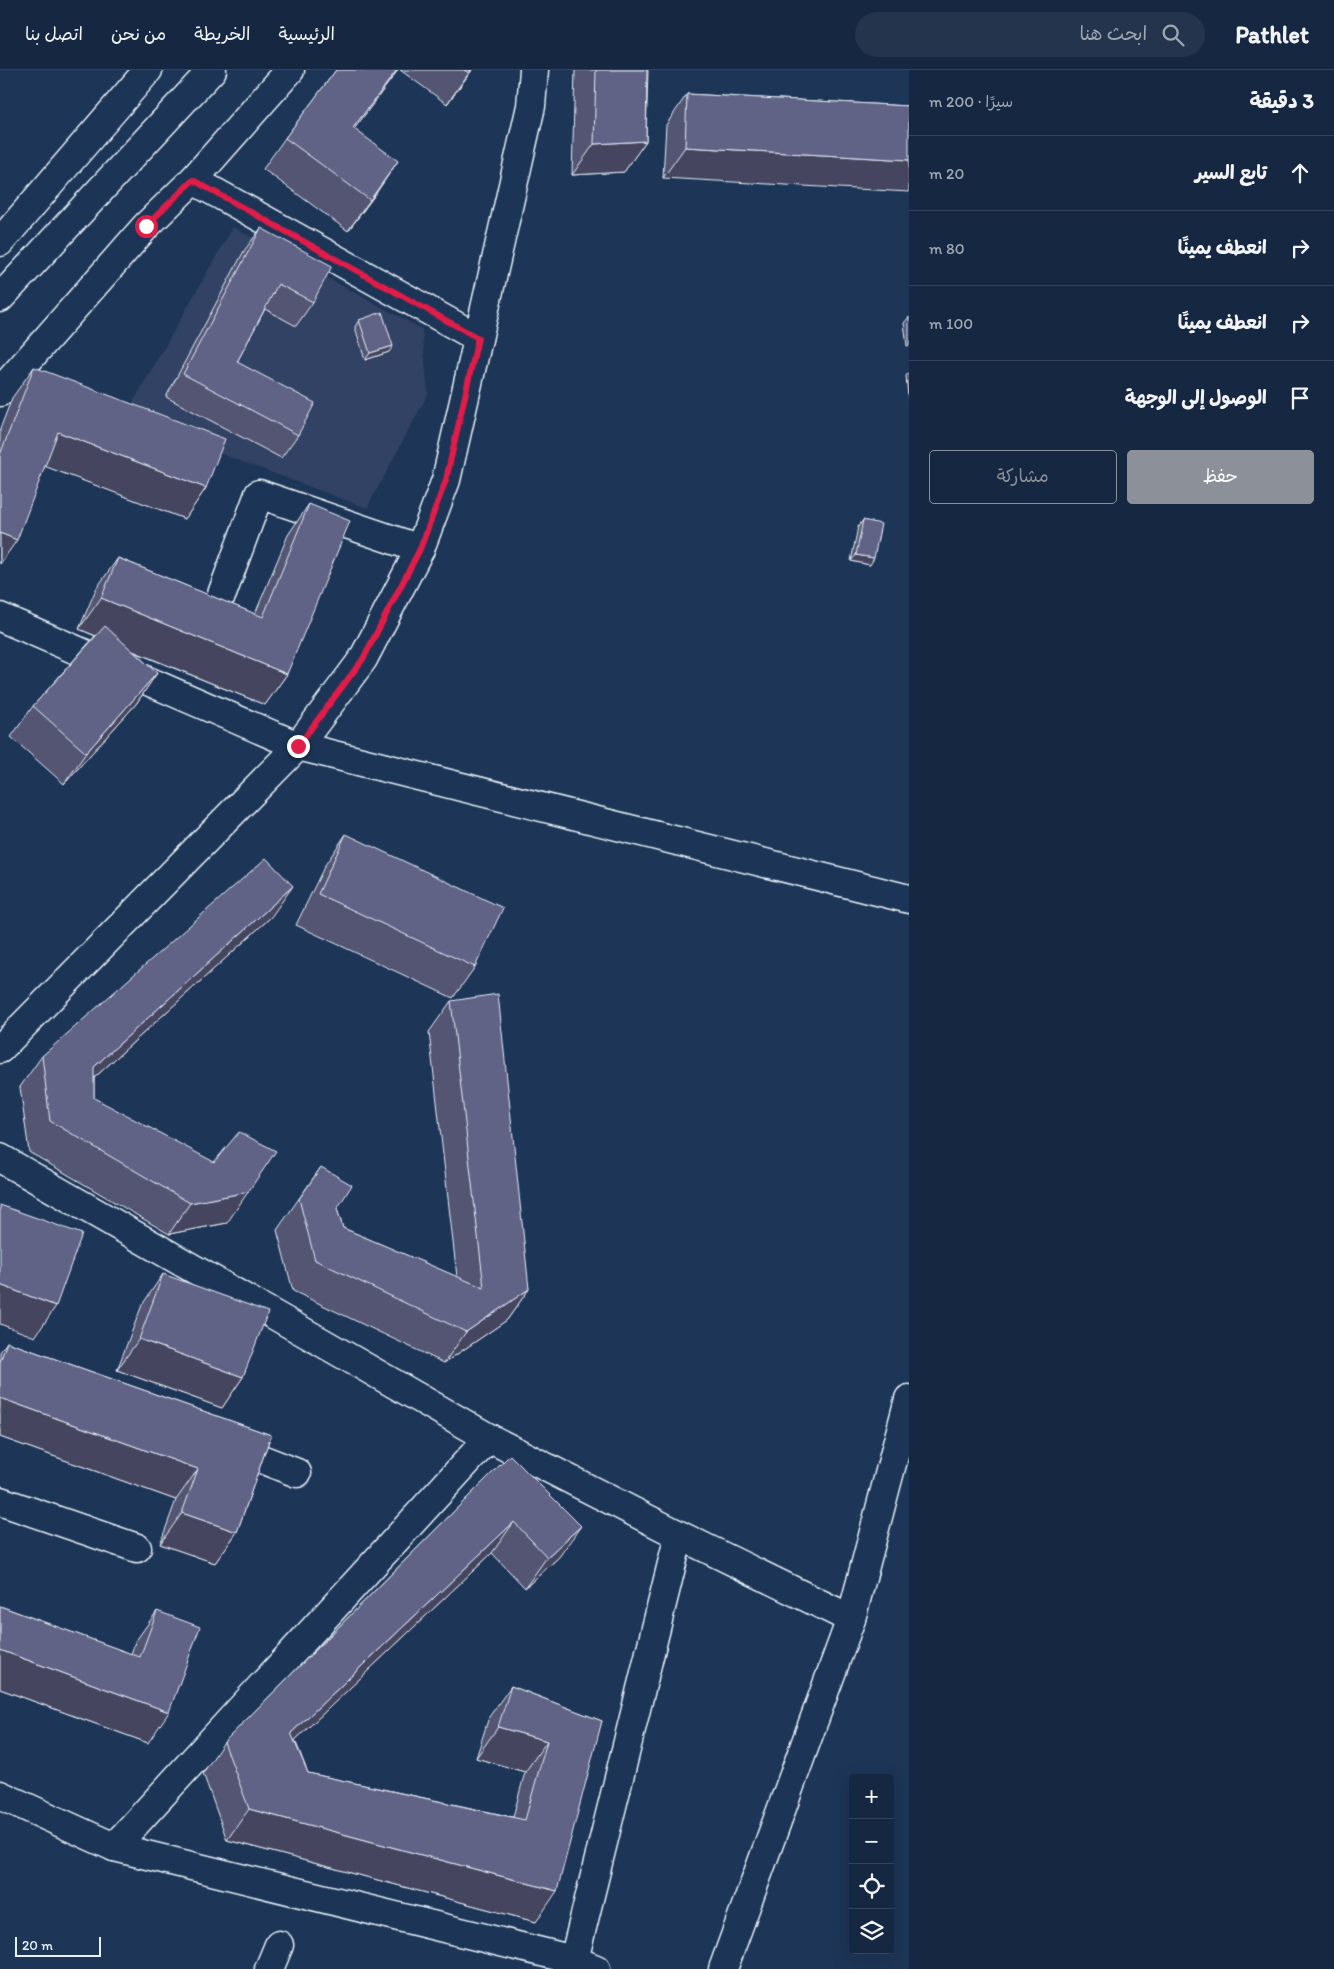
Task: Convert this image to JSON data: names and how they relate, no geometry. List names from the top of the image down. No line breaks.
{"scale_bar":"20 m","page":{"header":"Pathlet","search":"ابحث هنا","nav":["الرئيسية","الخريطة","من نحن","اتصل بنا"],"heading":["3 دقيقة","سيرًا · 200 m"],"list":[["تابع السير","20 m"],["انعطف يمينًا","80 m"],["انعطف يمينًا","100 m"],"الوصول إلى الوجهة"],"buttons":["حفظ","مشاركة"],"map_buttons":["+","−"],"scale":"20 m"}}
